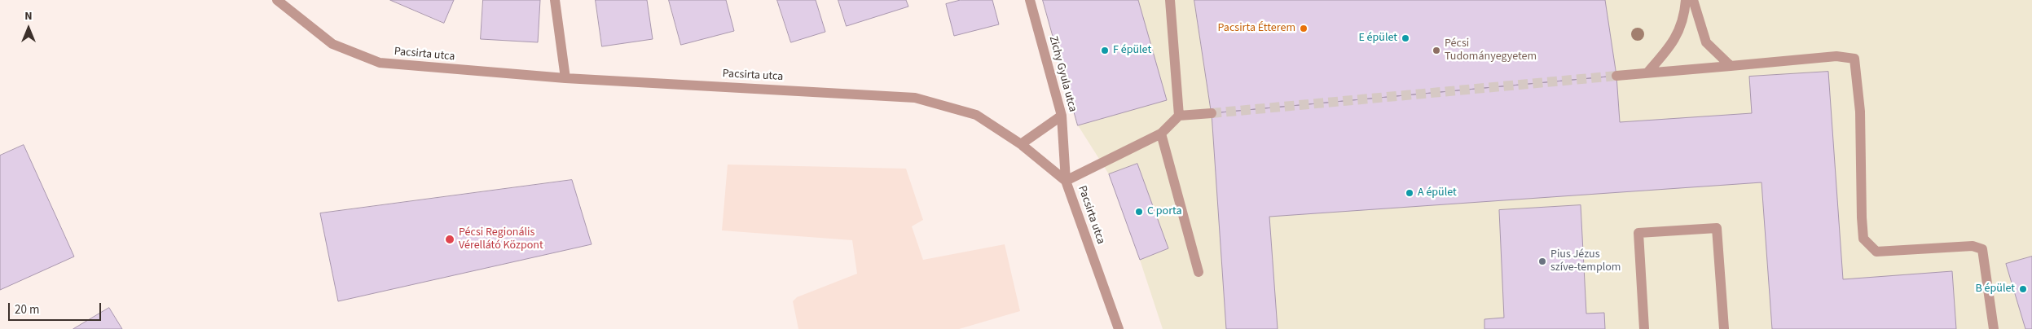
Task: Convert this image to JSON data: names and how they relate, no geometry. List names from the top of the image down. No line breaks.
{"streets":{"street":["Pacsirta utca","Zichy Gyula utca"]},"crossings":[["Pacsirta utca","Zichy Gyula utca"]],"places":["Pacsirta Étterem","E épület","F épület","Pécsi Tudományegyetem","A épület","C porta","Pécsi Regionális Vérellátó Központ","Pius Jézus szíve-templom","B épület"],"scale_bar":"20 m","north":"top"}
